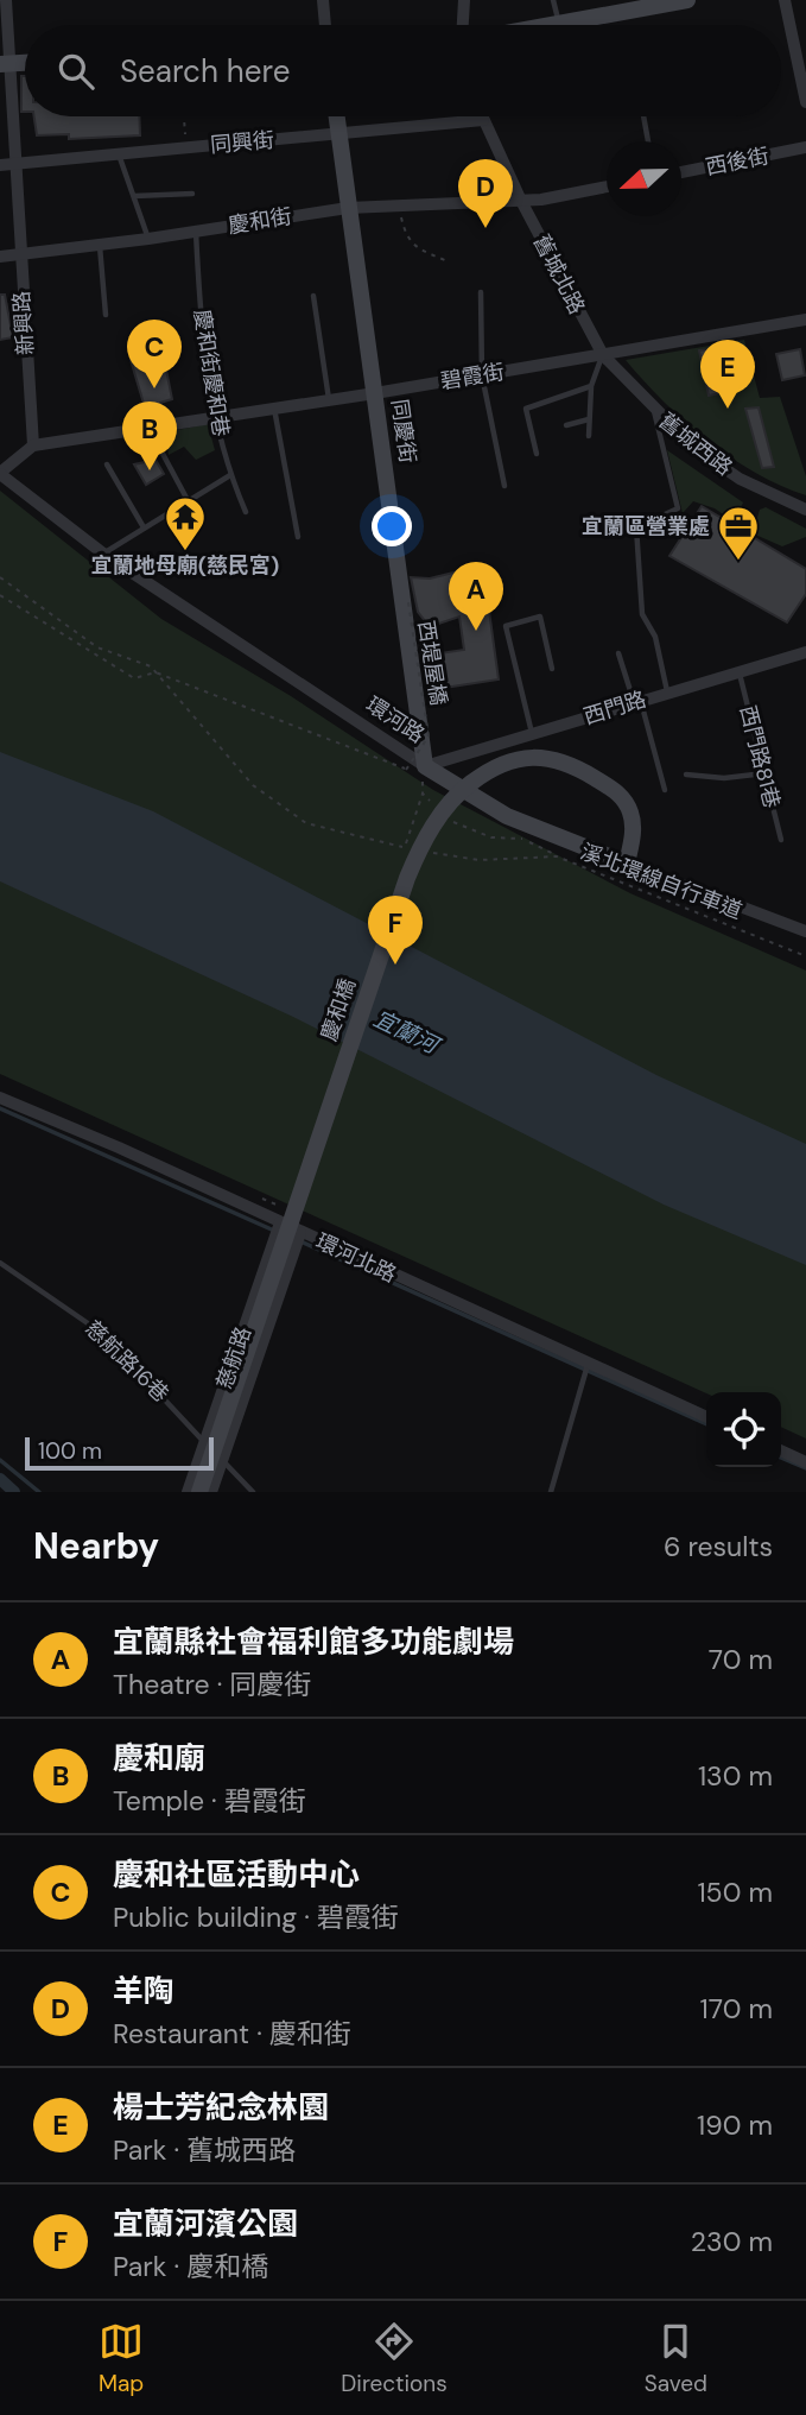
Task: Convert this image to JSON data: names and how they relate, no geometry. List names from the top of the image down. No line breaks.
{"streets":{"street":["同興街","西後街","慶和街","舊城北路","新興路","碧霞街","同慶街","舊城西路","西門路","環河路","慶和橋","環河北路","慈航路"],"lane":["慶和街慶和巷","西門路81巷","慈航路16巷"],"path":["西堤屋橋","溪北環線自行車道"]},"crossings":[["同興街","舊城北路"],["同興街","新興路"],["同興街","同慶街"],["慶和街","舊城北路"],["慶和街","新興路"],["慶和街","慶和街慶和巷"],["慶和街","同慶街"],["舊城北路","碧霞街"],["舊城北路","舊城西路"],["新興路","碧霞街"],["慶和街慶和巷","碧霞街"],["碧霞街","同慶街"],["碧霞街","舊城西路"],["同慶街","西門路"],["同慶街","環河路"],["西門路","環河路"],["西門路","西門路81巷"],["環河路","慶和橋"],["環河北路","慈航路"],["慈航路","慈航路16巷"]],"water":["宜蘭河"],"places":{"temple":["宜蘭地母廟(慈民宮)"],"office":["宜蘭區營業處"]},"scale_bar":"100 m","north":"left","page":{"search":"Search here","pins":["D","C","E","B","A","F"],"scale":"100 m","heading":["Nearby","6 results"],"list":[{"mark":"A","name":"宜蘭縣社會福利館多功能劇場","note":"Theatre · 同慶街","value":"70 m"},{"mark":"B","name":"慶和廟","note":"Temple · 碧霞街","value":"130 m"},{"mark":"C","name":"慶和社區活動中心","note":"Public building · 碧霞街","value":"150 m"},{"mark":"D","name":"羊陶","note":"Restaurant · 慶和街","value":"170 m"},{"mark":"E","name":"楊士芳紀念林園","note":"Park · 舊城西路","value":"190 m"},{"mark":"F","name":"宜蘭河濱公園","note":"Park · 慶和橋","value":"230 m"}],"nav":["Map","Directions","Saved"]}}
